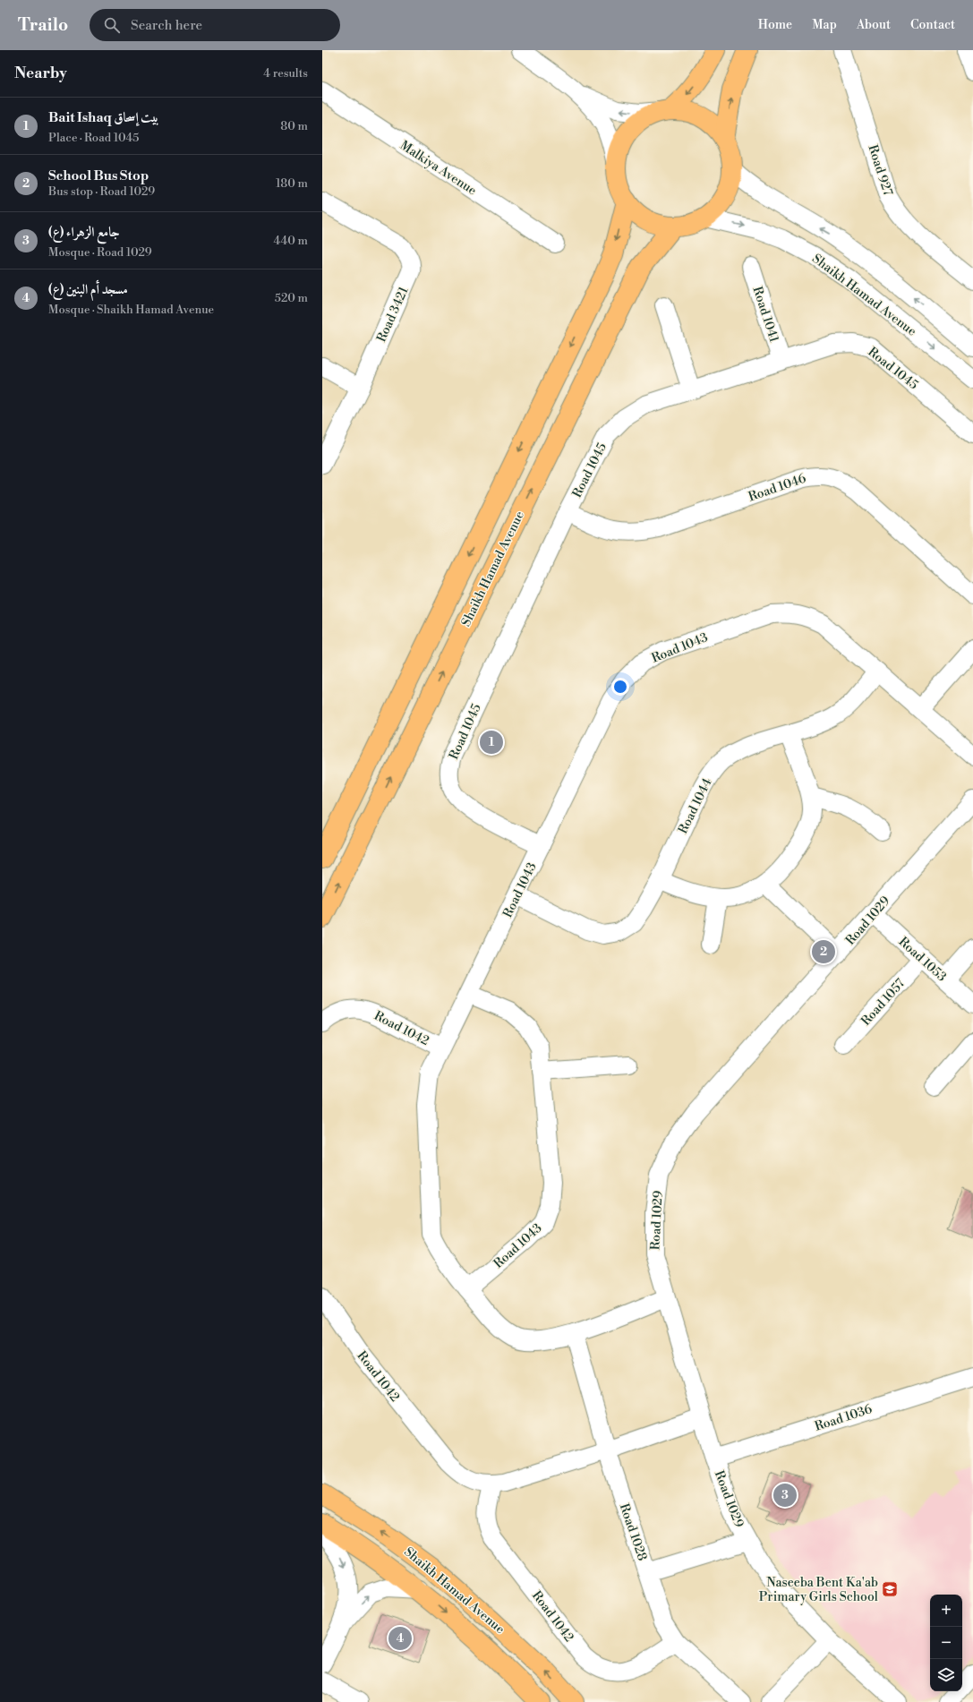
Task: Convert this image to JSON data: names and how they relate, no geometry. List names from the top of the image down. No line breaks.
{"streets":{"main road":["Shaikh Hamad Avenue"],"street":["Malkiya Avenue","Road 927","Road 3421","Road 1041","Road 1045","Road 1046","Road 1043","Road 1044","Road 1029","Road 1053","Road 1057","Road 1042","Road 1036","Road 1028"]},"crossings":[["Road 1041","Road 1045"],["Road 1045","Road 1046"],["Road 1045","Road 1043"],["Road 1043","Road 1044"],["Road 1043","Road 1029"],["Road 1043","Road 1042"],["Road 1043","Road 1028"],["Road 1029","Road 1053"],["Road 1029","Road 1042"],["Road 1029","Road 1036"],["Road 1053","Road 1057"],["Road 1042","Road 1028"]],"places":{"school or university":["Naseeba Bent Ka'ab Primary Girls School"]},"page":{"header":"Trailo","search":"Search here","nav":["Home","Map","About","Contact"],"heading":["Nearby","4 results"],"list":[{"mark":"1","name":"Bait Ishaq بيت إسحاق","note":"Place · Road 1045","value":"80 m"},{"mark":"2","name":"School Bus Stop","note":"Bus stop · Road 1029","value":"180 m"},{"mark":"3","name":"جامع الزهراء (ع)","note":"Mosque · Road 1029","value":"440 m"},{"mark":"4","name":"مسجد أم البنين (ع)","note":"Mosque · Shaikh Hamad Avenue","value":"520 m"}],"pins":["1","2","3","4"],"map_buttons":["+","−"]}}
